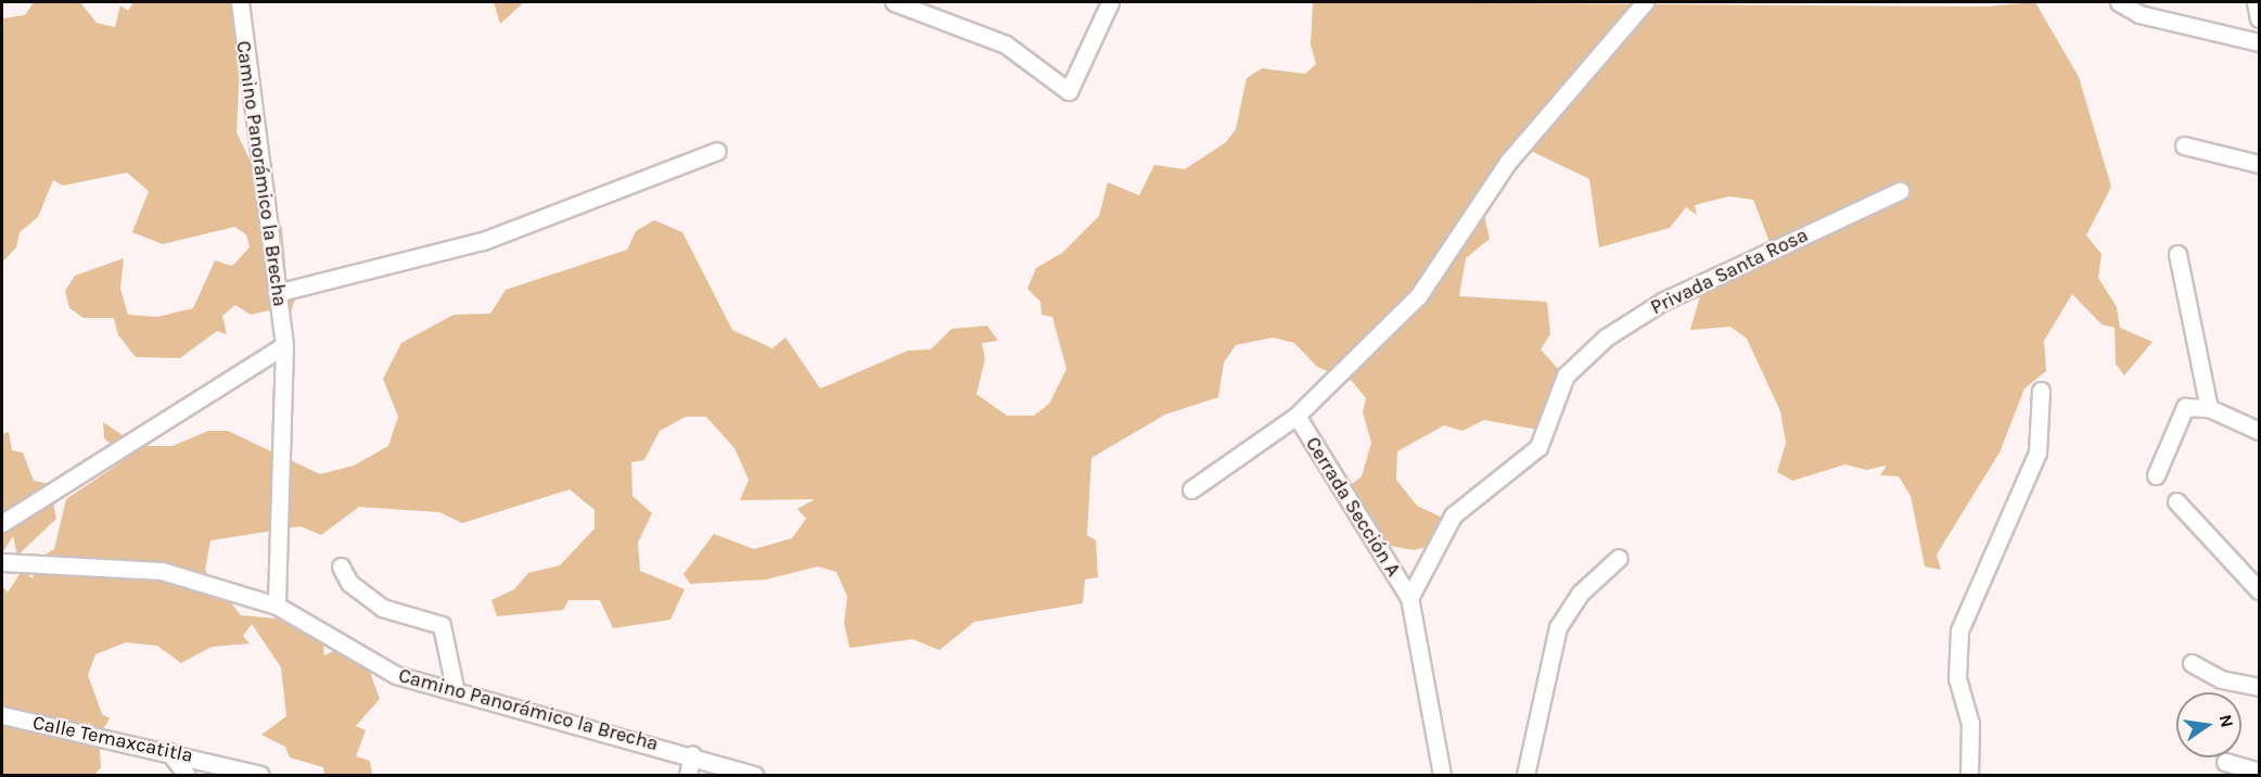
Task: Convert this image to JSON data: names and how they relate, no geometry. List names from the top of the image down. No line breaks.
{"streets":{"street":["Camino Panorámico la Brecha","Privada Santa Rosa","Cerrada Sección A","Calle Temaxcatitla"]},"crossings":[["Privada Santa Rosa","Cerrada Sección A"]],"north":"right"}
